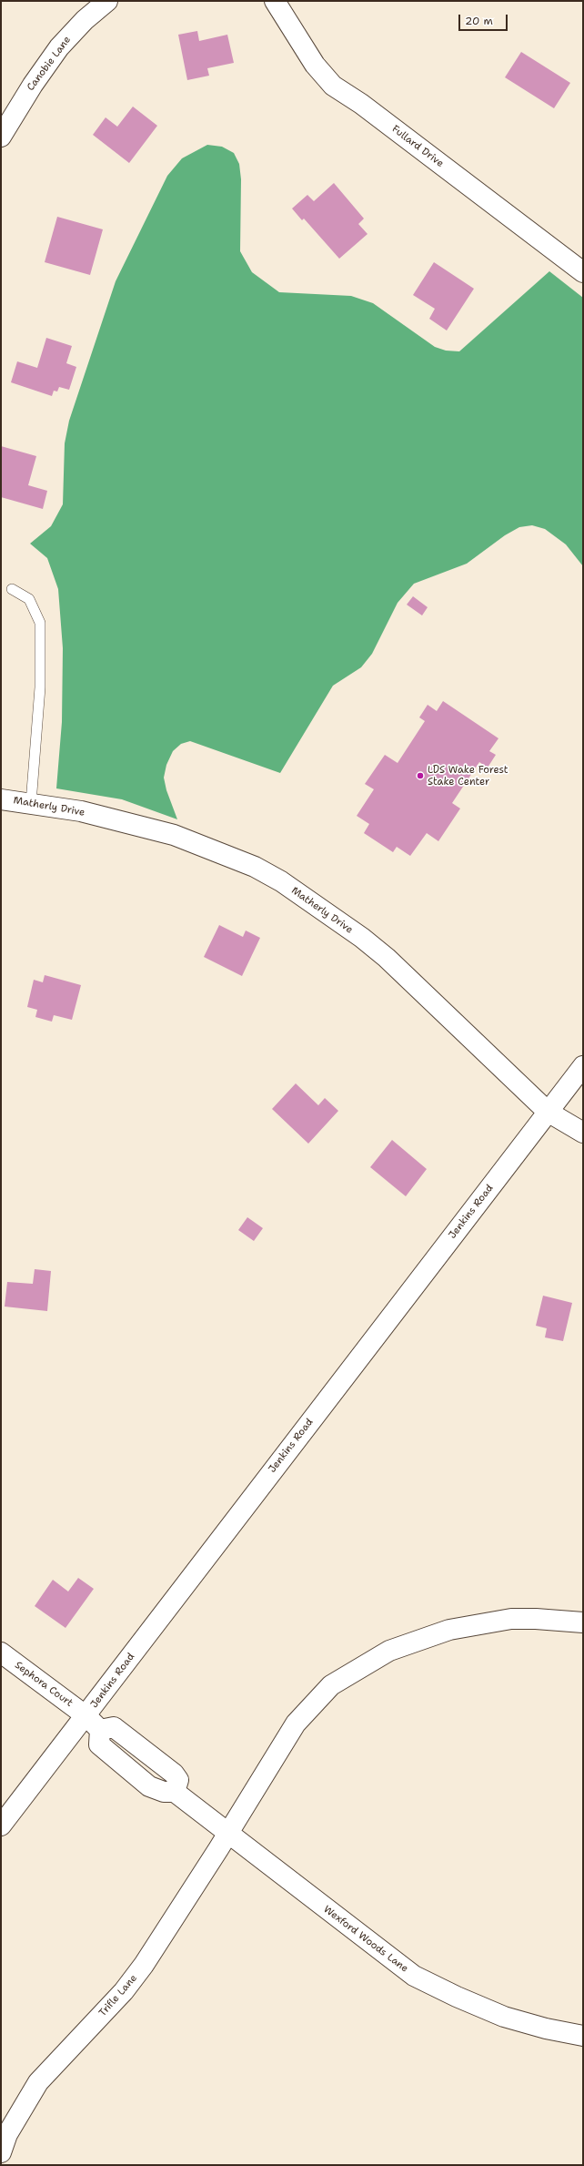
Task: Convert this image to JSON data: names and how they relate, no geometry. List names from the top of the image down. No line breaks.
{"streets":{"street":["Canobie Lane","Fullard Drive","Matherly Drive","Jenkins Road","Sephora Court","Wexford Woods Lane","Trifle Lane"]},"crossings":[["Matherly Drive","Jenkins Road"],["Jenkins Road","Sephora Court"],["Jenkins Road","Wexford Woods Lane"],["Sephora Court","Wexford Woods Lane"],["Wexford Woods Lane","Trifle Lane"]],"places":["LDS Wake Forest Stake Center"],"scale_bar":"20 m"}
